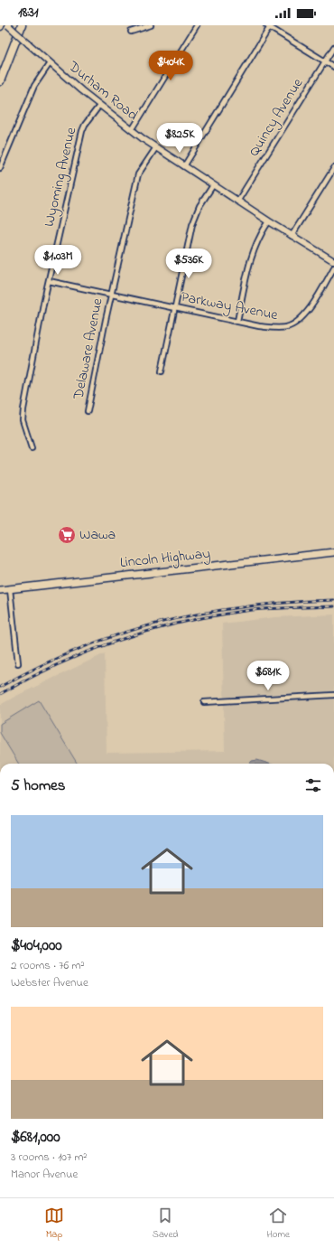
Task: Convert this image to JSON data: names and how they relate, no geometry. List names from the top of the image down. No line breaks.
{"streets":{"main road":["Durham Road","Lincoln Highway"],"street":["Quincy Avenue","Wyoming Avenue","Parkway Avenue","Delaware Avenue"]},"crossings":[["Durham Road","Quincy Avenue"],["Durham Road","Wyoming Avenue"],["Durham Road","Delaware Avenue"],["Wyoming Avenue","Parkway Avenue"],["Parkway Avenue","Delaware Avenue"]],"places":{"supermarket":["Wawa"]},"page":{"status":"18:31","price":["$404K","$825K","$1.03M","$536K","$681K"],"heading":"5 homes","list":[{"name":"$404,000","note":"2 rooms · 76 m² · Webster Avenue"},{"name":"$681,000","note":"3 rooms · 107 m² · Manor Avenue"}],"tabs":["Map","Saved","Home"]}}
